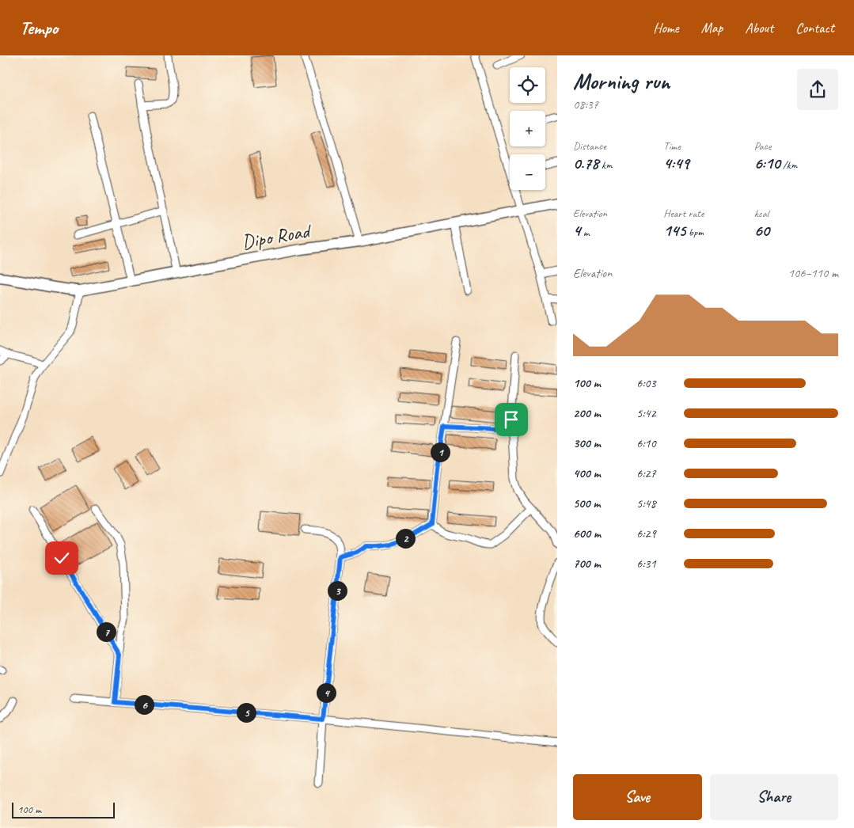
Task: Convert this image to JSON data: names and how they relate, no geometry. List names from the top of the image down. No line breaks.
{"streets":{"main road":["Dipo Road"]},"scale_bar":"100 m","page":{"header":"Tempo","nav":["Home","Map","About","Contact"],"heading":["Morning run","08:37"],"map_buttons":["+","−"],"stats":[["Distance","0.78 km"],["Time","4:49"],["Pace","6:10 /km"],["Elevation","4 m"],["Heart rate","145 bpm"],["kcal","60"]],"chart":["Elevation","106–110 m"],"list":[{"name":"100 m","note":"6:03"},{"name":"200 m","note":"5:42"},{"name":"300 m","note":"6:10"},{"name":"400 m","note":"6:27"},{"name":"500 m","note":"5:48"},{"name":"600 m","note":"6:29"},{"name":"700 m","note":"6:31"}],"pins":["1","2","3","7","4","6","5"],"buttons":["Save","Share"],"scale":"100 m"}}
